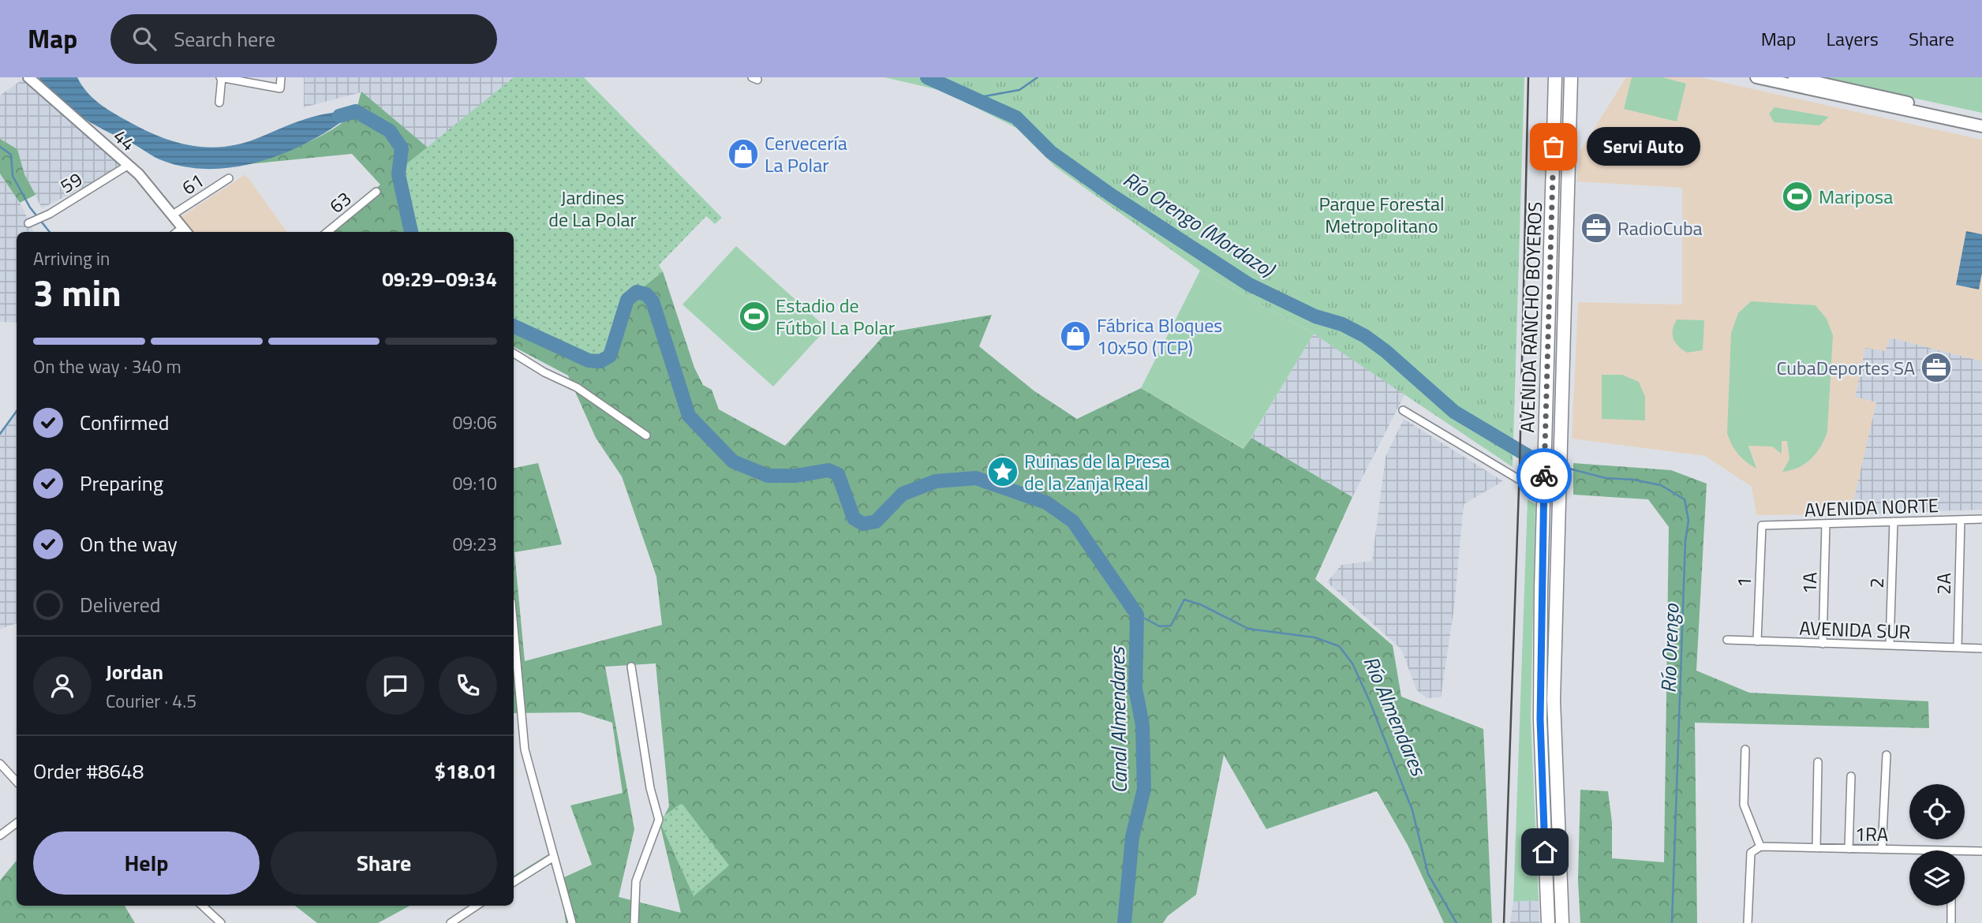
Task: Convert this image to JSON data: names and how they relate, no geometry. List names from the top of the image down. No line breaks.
{"streets":{"highway":["AVENIDA RANCHO BOYEROS"],"street":["44","59","61","63","AVENIDA NORTE","1","1A","2","2A","AVENIDA SUR","1RA"]},"crossings":[["44","59"],["44","61"],["AVENIDA NORTE","1"],["AVENIDA NORTE","1A"],["AVENIDA NORTE","2"],["AVENIDA NORTE","2A"],["1","AVENIDA SUR"],["1A","AVENIDA SUR"],["2","AVENIDA SUR"],["2A","AVENIDA SUR"]],"water":["Río Orengo (Mordazo)","Río Orengo","Río Almendares","Canal Almendares"],"parks":["Jardines de La Polar","Parque Forestal Metropolitano"],"places":{"other":["Servi Auto"],"shop":["Cervecería La Polar","Fábrica Bloques 10x50 (TCP)"],"sports":["Mariposa","Estadio de Fútbol La Polar"],"office":["RadioCuba","CubaDeportes SA"],"place":["Ruinas de la Presa de la Zanja Real"]},"page":{"header":"Map","search":"Search here","nav":["Map","Layers","Share"],"bubble":"Servi Auto","heading":["3 min","Arriving in","09:29–09:34"],"panel":["Jordan","Courier · 4.5","Order #8648","$18.01"],"bar":"On the way · 340 m","list":[["Confirmed","09:06"],["Preparing","09:10"],["On the way","09:23"],"Delivered"],"buttons":["Help","Share"]}}
